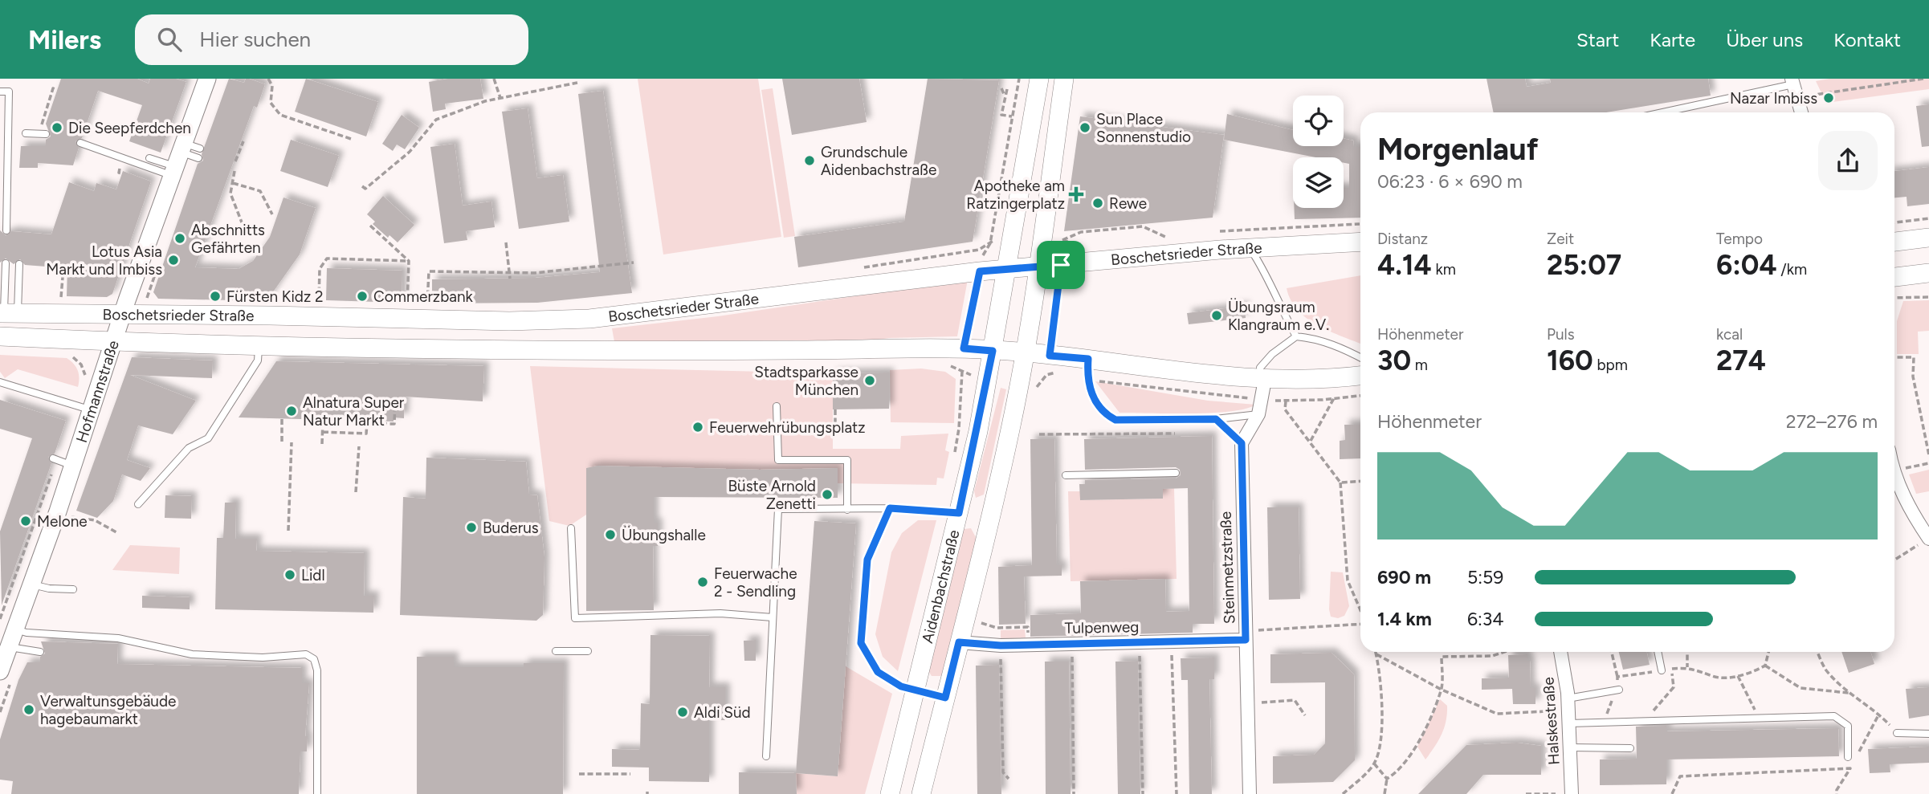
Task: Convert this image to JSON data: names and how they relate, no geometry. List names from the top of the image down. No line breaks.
{"streets":{"main road":["Boschetsrieder Straße","Aidenbachstraße"],"street":["Hofmannstraße","Steinmetzstraße","Tulpenweg","Halskestraße"]},"crossings":[["Boschetsrieder Straße","Hofmannstraße"],["Boschetsrieder Straße","Aidenbachstraße"],["Steinmetzstraße","Tulpenweg"],["Aidenbachstraße","Tulpenweg"]],"places":{"other":["Nazar Imbiss","Die Seepferdchen","Sun Place Sonnenstudio","Grundschule Aidenbachstraße","Rewe","Abschnitts Gefährten","Lotus Asia Markt und Imbiss","Fürsten Kidz 2","Commerzbank","Übungsraum Klangraum e.V.","Stadtsparkasse München","Alnatura Super Natur Markt","Feuerwehrübungsplatz","Büste Arnold Zenetti","Melone","Buderus","Übungshalle","Lidl","Feuerwache 2 - Sendling","Verwaltunsgebäude hagebaumarkt","Aldi Süd"],"health":["Apotheke am Ratzingerplatz"]},"page":{"header":"Milers","search":"Hier suchen","nav":["Start","Karte","Über uns","Kontakt"],"heading":["Morgenlauf","06:23 · 6 × 690 m"],"stats":[["Distanz","4.14 km"],["Zeit","25:07"],["Tempo","6:04 /km"],["Höhenmeter","30 m"],["Puls","160 bpm"],["kcal","274"]],"chart":["Höhenmeter","272–276 m"],"list":[{"name":"690 m","note":"5:59"},{"name":"1.4 km","note":"6:34"}]}}
